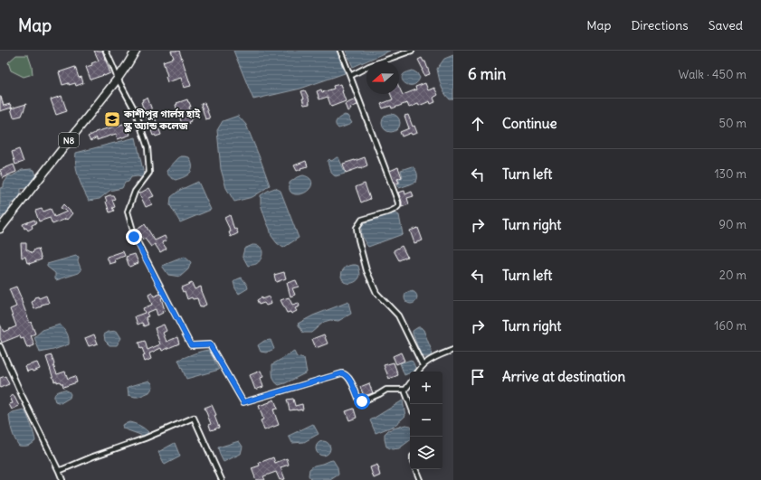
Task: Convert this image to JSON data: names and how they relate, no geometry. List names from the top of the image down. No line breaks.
{"streets":{"highway":["N8"]},"places":{"school or university":["কাশীপুর গার্লস হাই স্কুল অ্যান্ড কলেজ"]},"north":"left","page":{"header":"Map","nav":["Map","Directions","Saved"],"heading":["6 min","Walk · 450 m"],"list":[["Continue","50 m"],["Turn left","130 m"],["Turn right","90 m"],["Turn left","20 m"],["Turn right","160 m"],"Arrive at destination"],"map_buttons":["+","−"]}}
